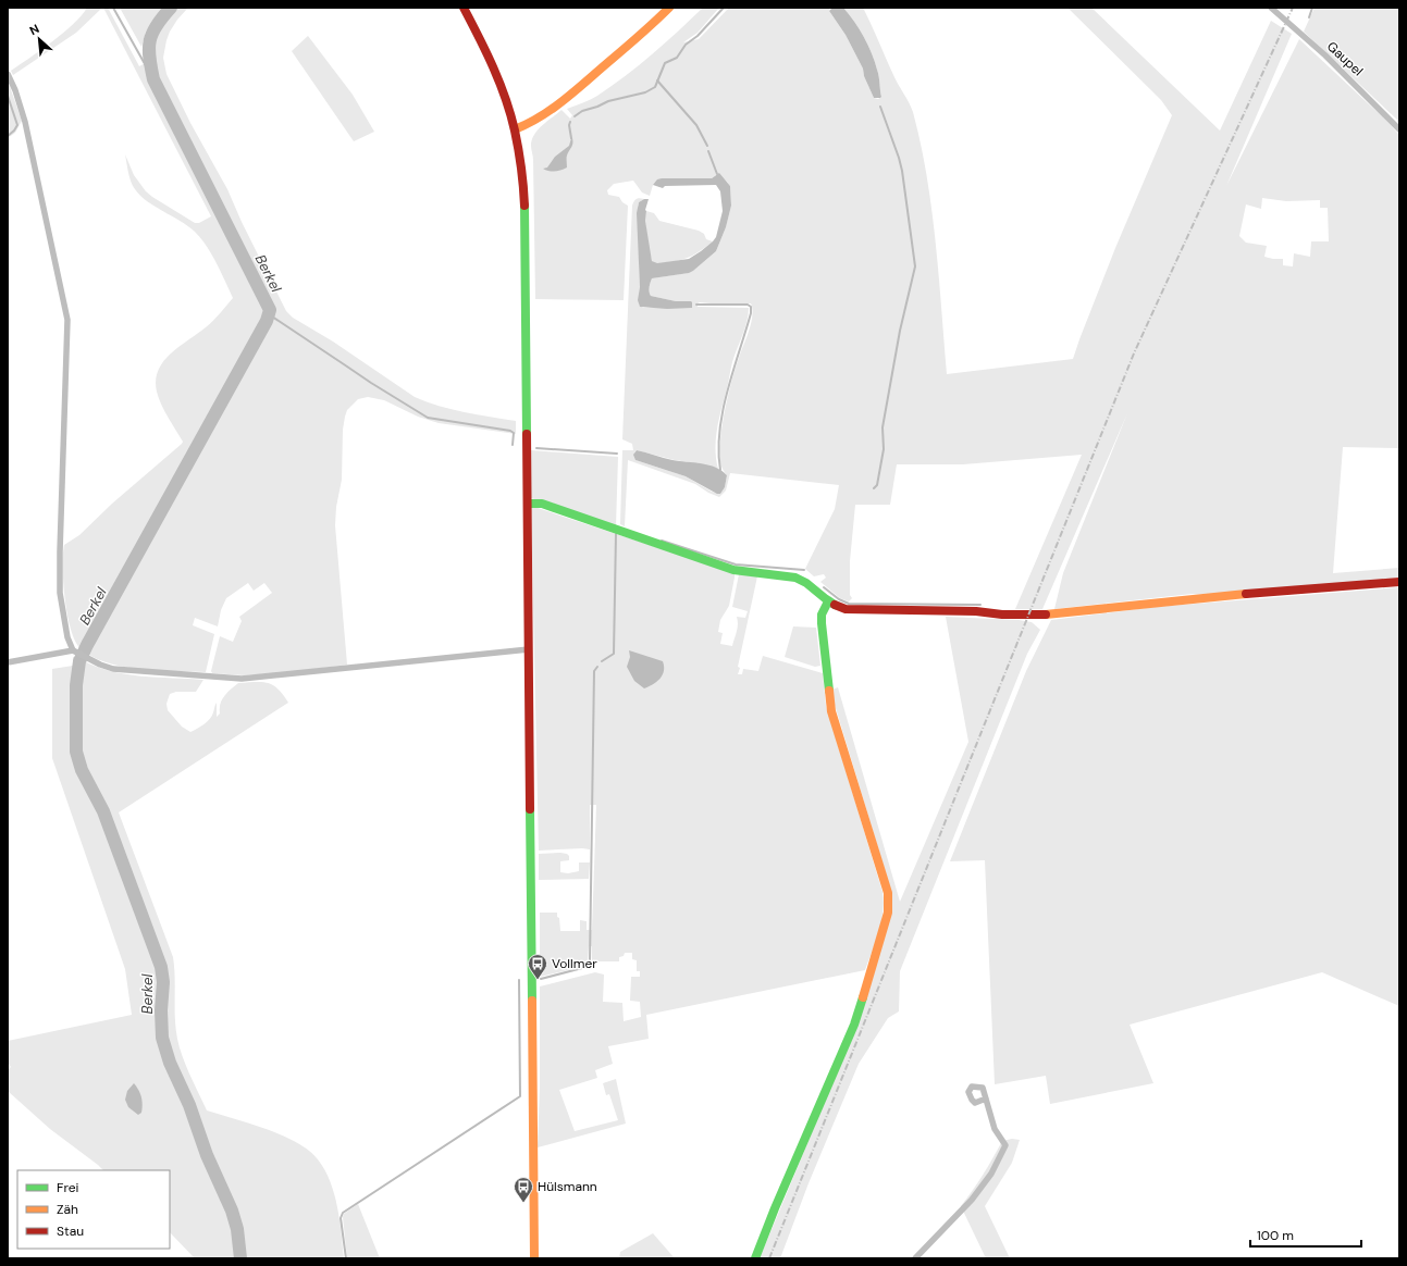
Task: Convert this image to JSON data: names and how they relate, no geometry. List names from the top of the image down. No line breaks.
{"streets":{"street":["Gaupel"]},"water":["Berkel"],"places":{"bus stop":["Vollmer","Hülsmann"]},"legend":["Frei","Zäh","Stau"],"scale_bar":"100 m","north":"top left"}
